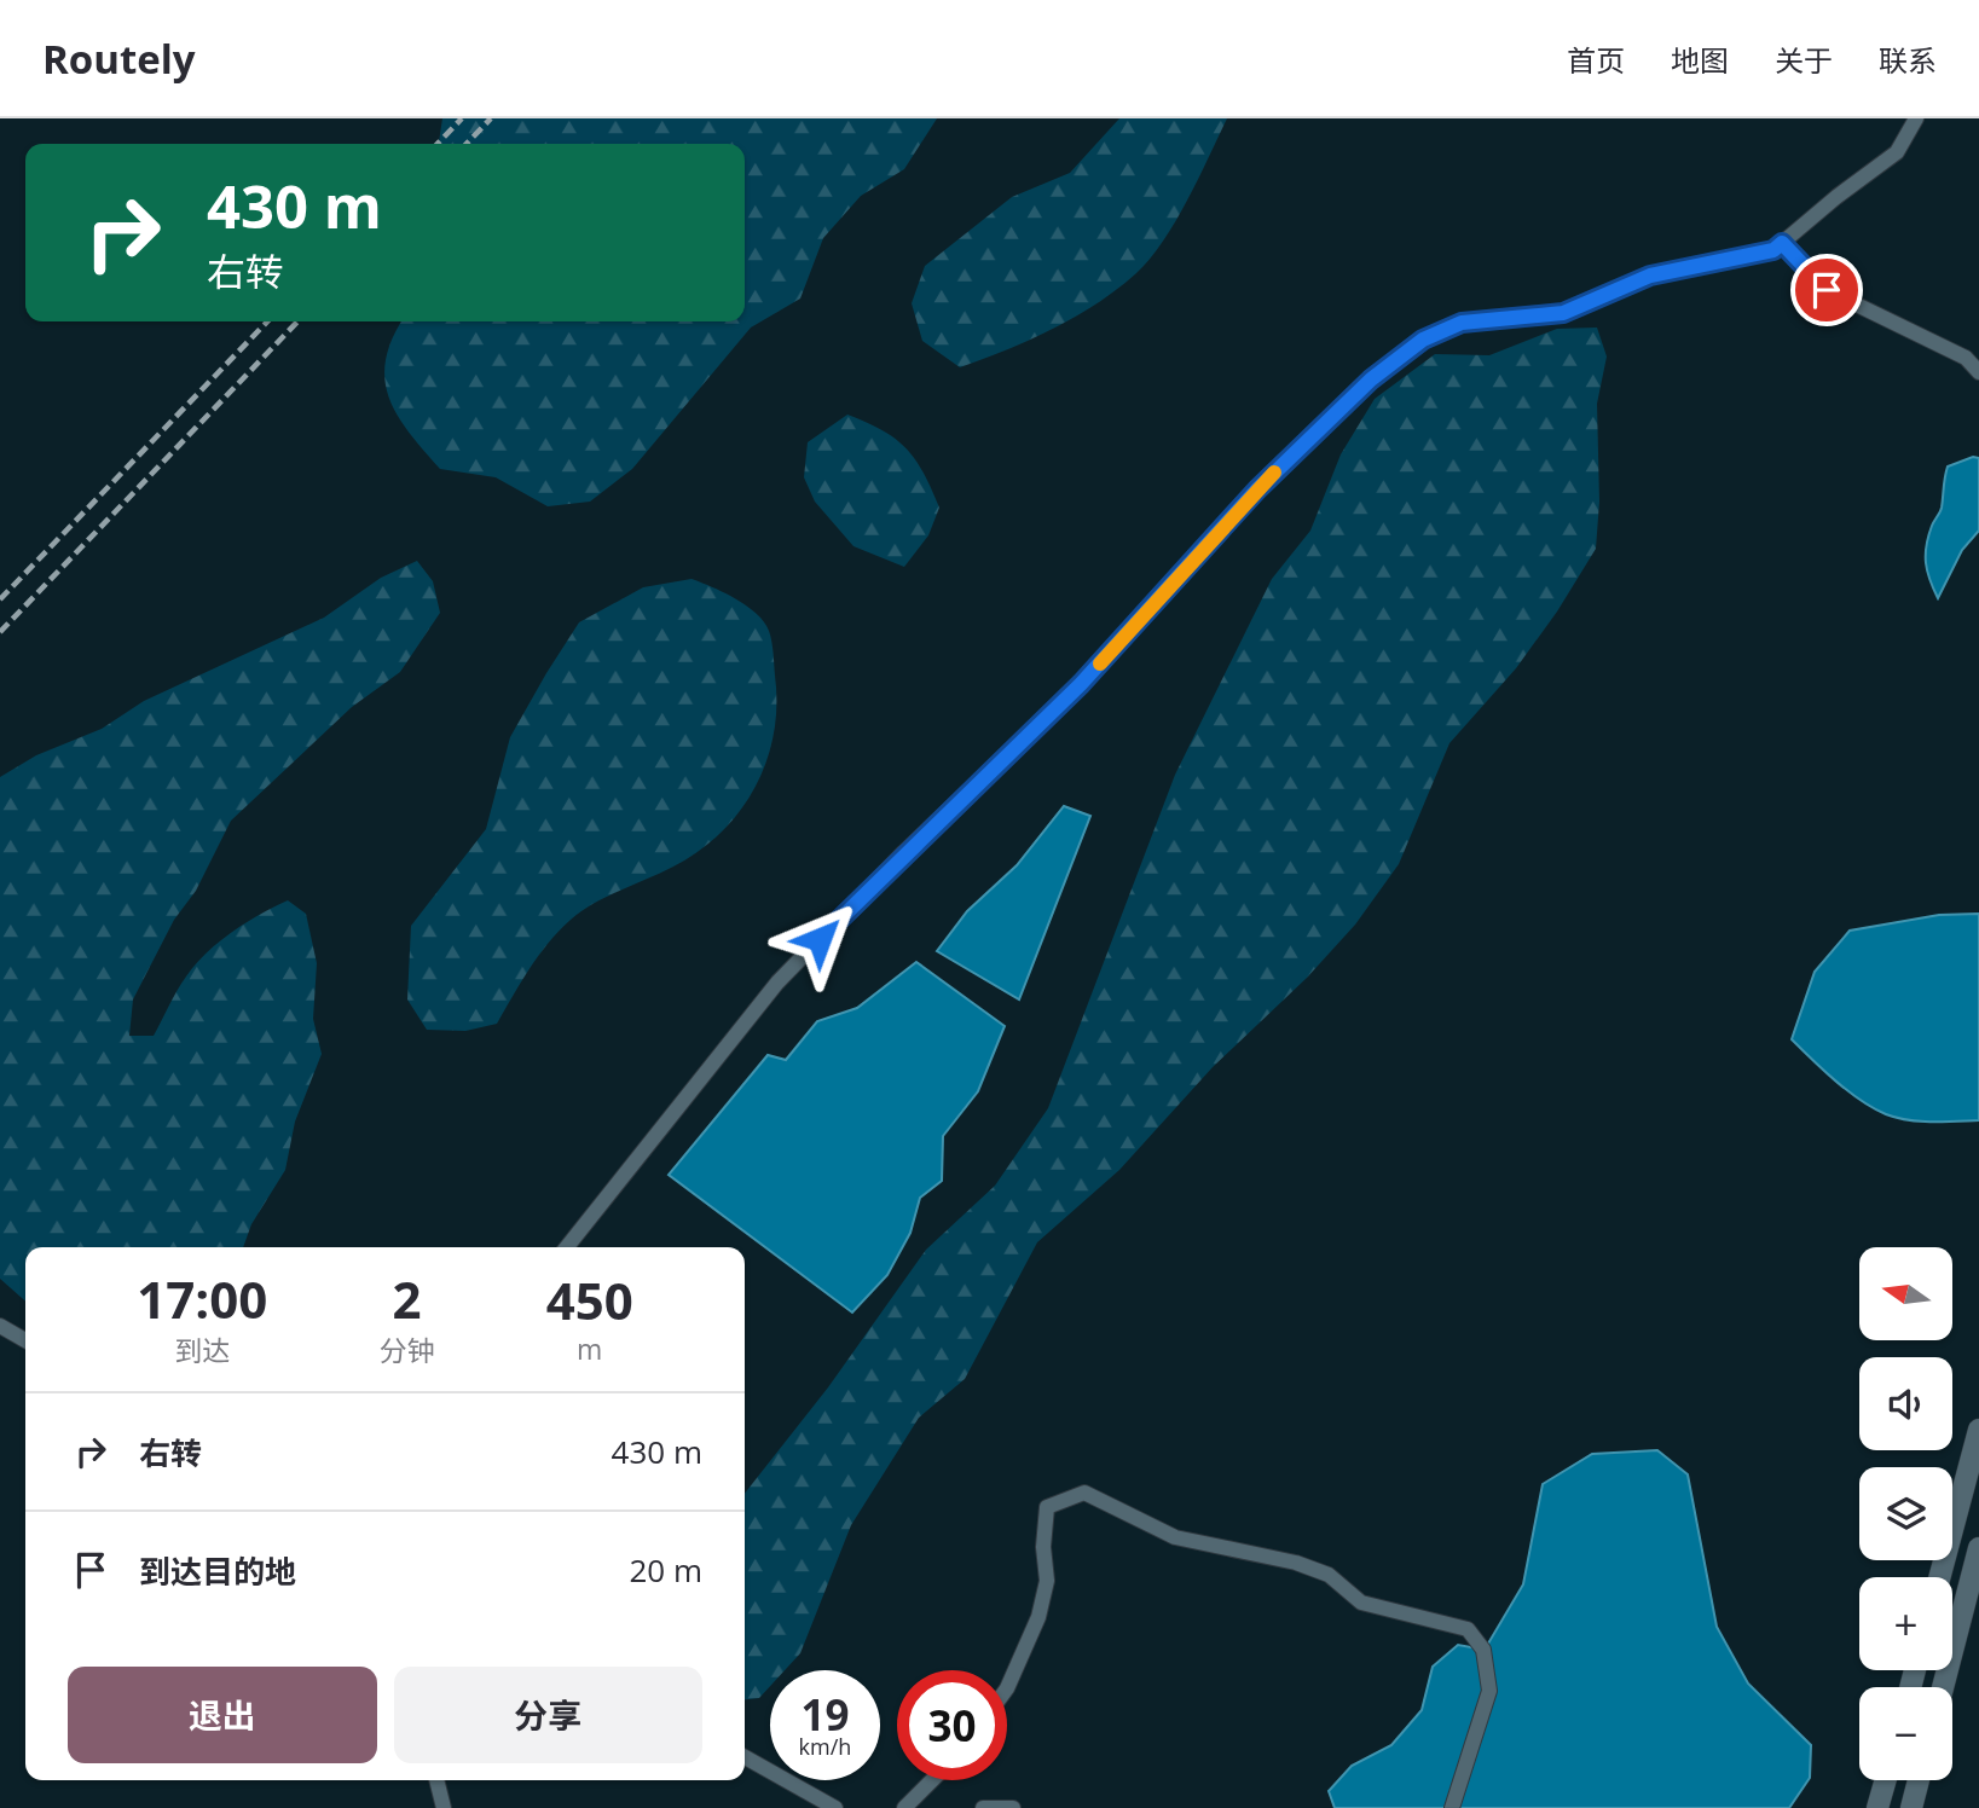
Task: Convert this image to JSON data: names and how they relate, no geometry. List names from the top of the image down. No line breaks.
{"north":"left","page":{"header":"Routely","nav":["首页","地图","关于","联系"],"turn":["430 m","右转"],"map_buttons":["+","−"],"eta":["17:00","到达","2","分钟","450","m"],"list":[{"name":"右转","value":"430 m"},{"name":"到达目的地","value":"20 m"}],"buttons":["退出","分享"],"speed":"19 km/h","limit":"30"}}
